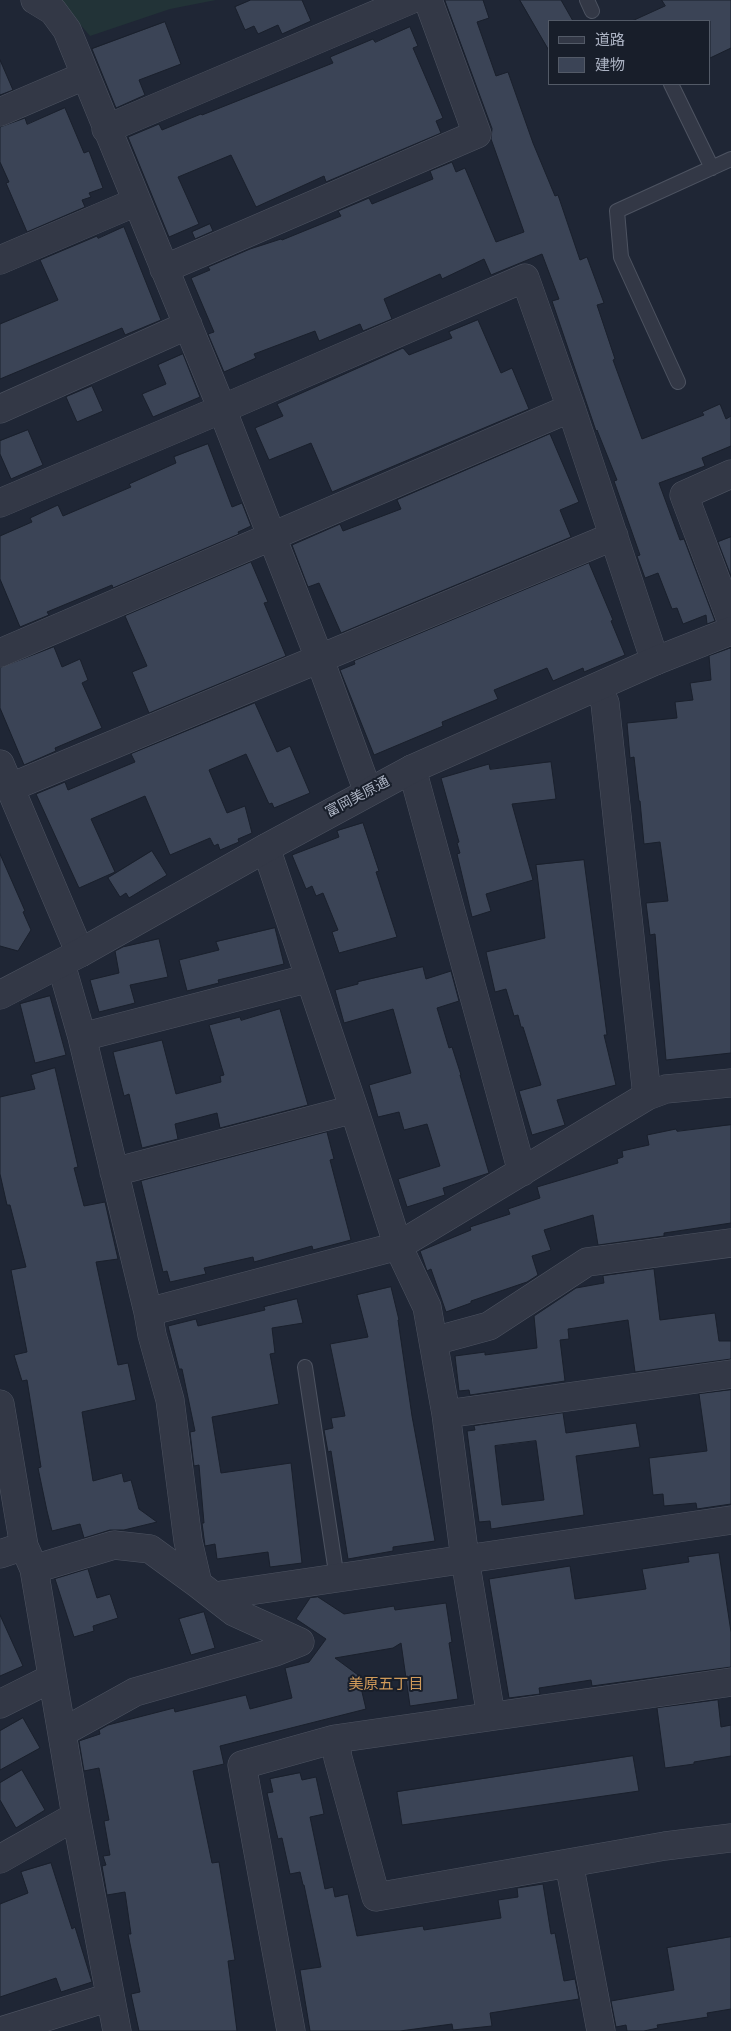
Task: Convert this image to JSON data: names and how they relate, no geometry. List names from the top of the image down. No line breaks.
{"streets":{"street":["富岡美原通"]},"districts":["美原五丁目"],"legend":["道路","建物"]}
